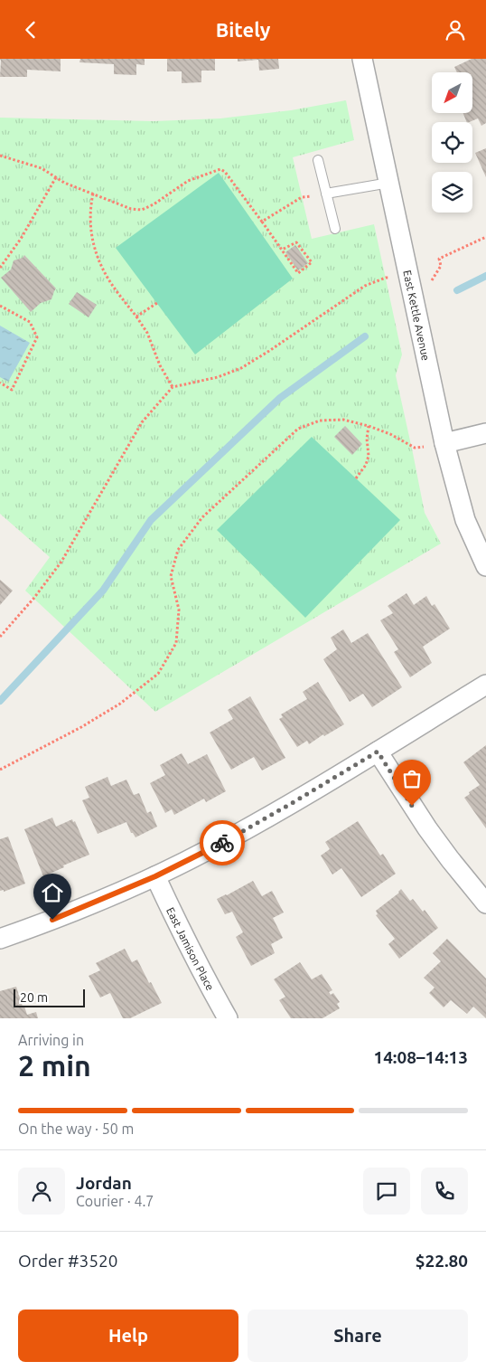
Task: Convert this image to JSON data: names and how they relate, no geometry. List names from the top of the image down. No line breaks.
{"streets":{"street":["East Kettle Avenue","East Jamison Place"]},"scale_bar":"20 m","north":"bottom left","page":{"header":"Bitely","scale":"20 m","heading":["2 min","Arriving in","14:08–14:13"],"panel":["Jordan","Courier · 4.7","Order #3520","$22.80"],"bar":"On the way · 50 m","buttons":["Help","Share"]}}
